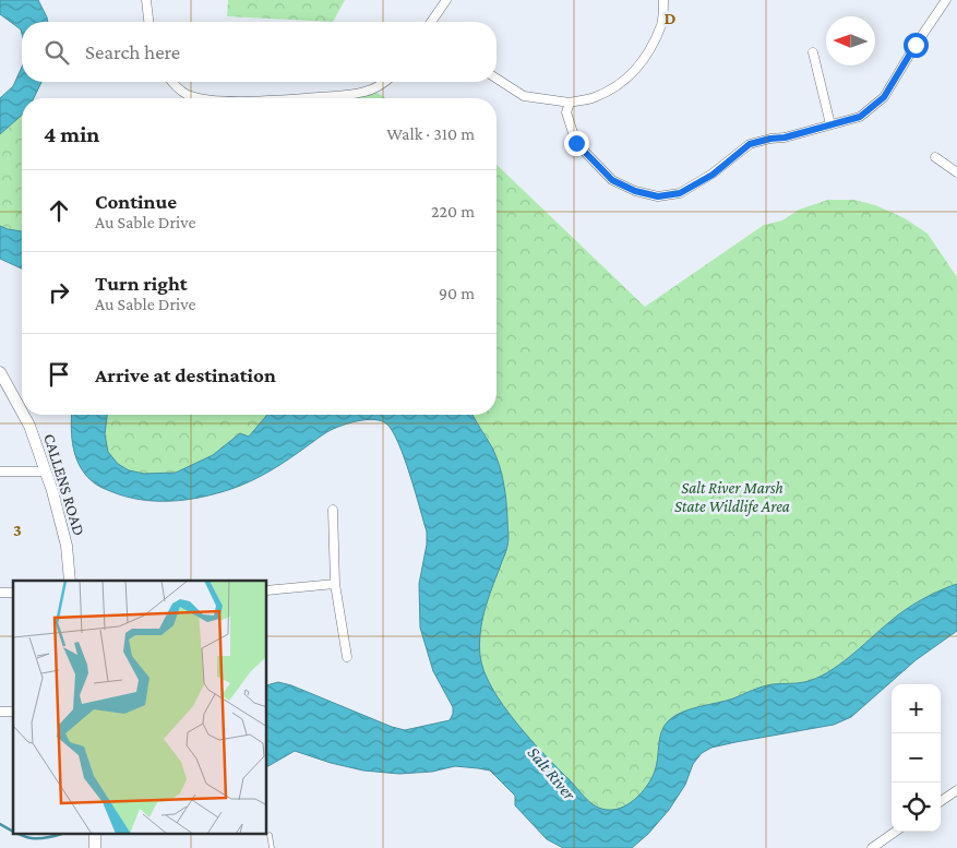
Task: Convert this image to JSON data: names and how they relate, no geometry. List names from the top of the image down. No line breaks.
{"streets":{"street":["CALLENS ROAD"]},"water":["Salt River"],"parks":["Salt River Marsh State Wildlife Area"],"north":"left","page":{"search":"Search here","heading":["4 min","Walk · 310 m"],"list":[["Continue","Au Sable Drive","220 m"],["Turn right","Au Sable Drive","90 m"],"Arrive at destination"],"map_buttons":["+","−"]},"grid":{"columns":["D"],"rows":["3"]}}
